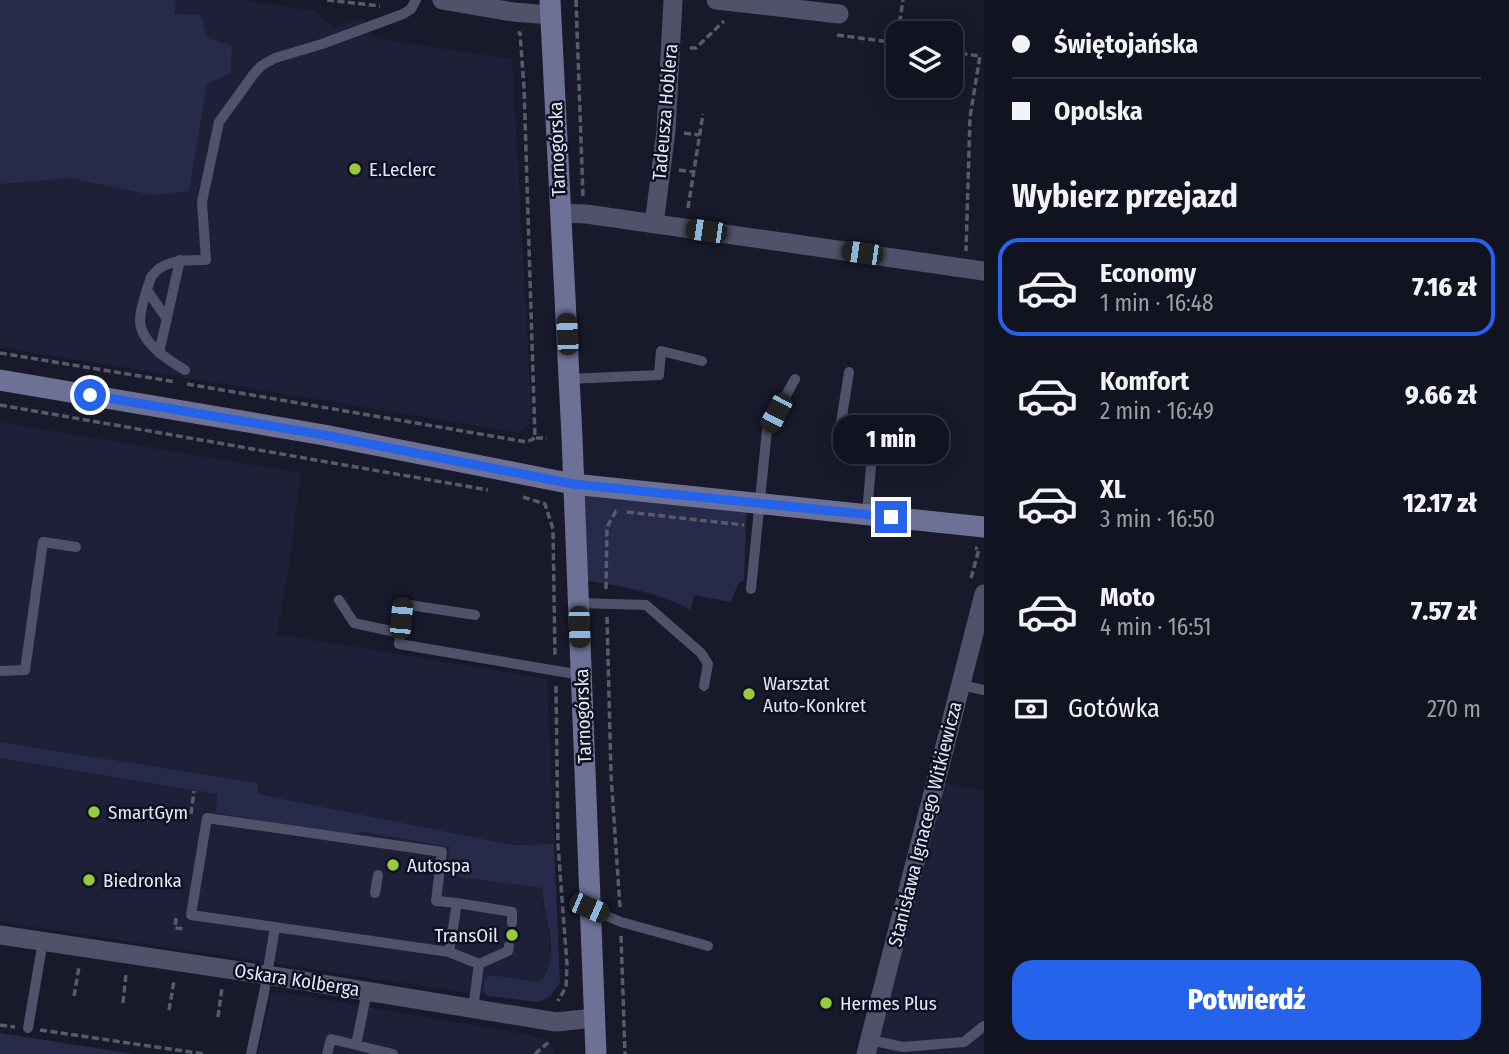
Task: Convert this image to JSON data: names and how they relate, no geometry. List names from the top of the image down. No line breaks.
{"streets":{"main road":["Tarnogórska"],"street":["Tadeusza Hoblera","Stanisława Ignacego Witkiewicza","Oskara Kolberga"]},"crossings":[["Tarnogórska","Oskara Kolberga"]],"places":["E.Leclerc","Warsztat Auto-Konkret","SmartGym","Autospa","Biedronka","TransOil","Hermes Plus"],"page":{"banner":["Świętojańska","Opolska"],"heading":"Wybierz przejazd","list":[{"name":"Economy","note":"1 min · 16:48","value":"7.16 zł"},{"name":"Komfort","note":"2 min · 16:49","value":"9.66 zł"},{"name":"XL","note":"3 min · 16:50","value":"12.17 zł"},{"name":"Moto","note":"4 min · 16:51","value":"7.57 zł"}],"bubble":"1 min","pay":["Gotówka","270 m"],"buttons":"Potwierdź"}}
